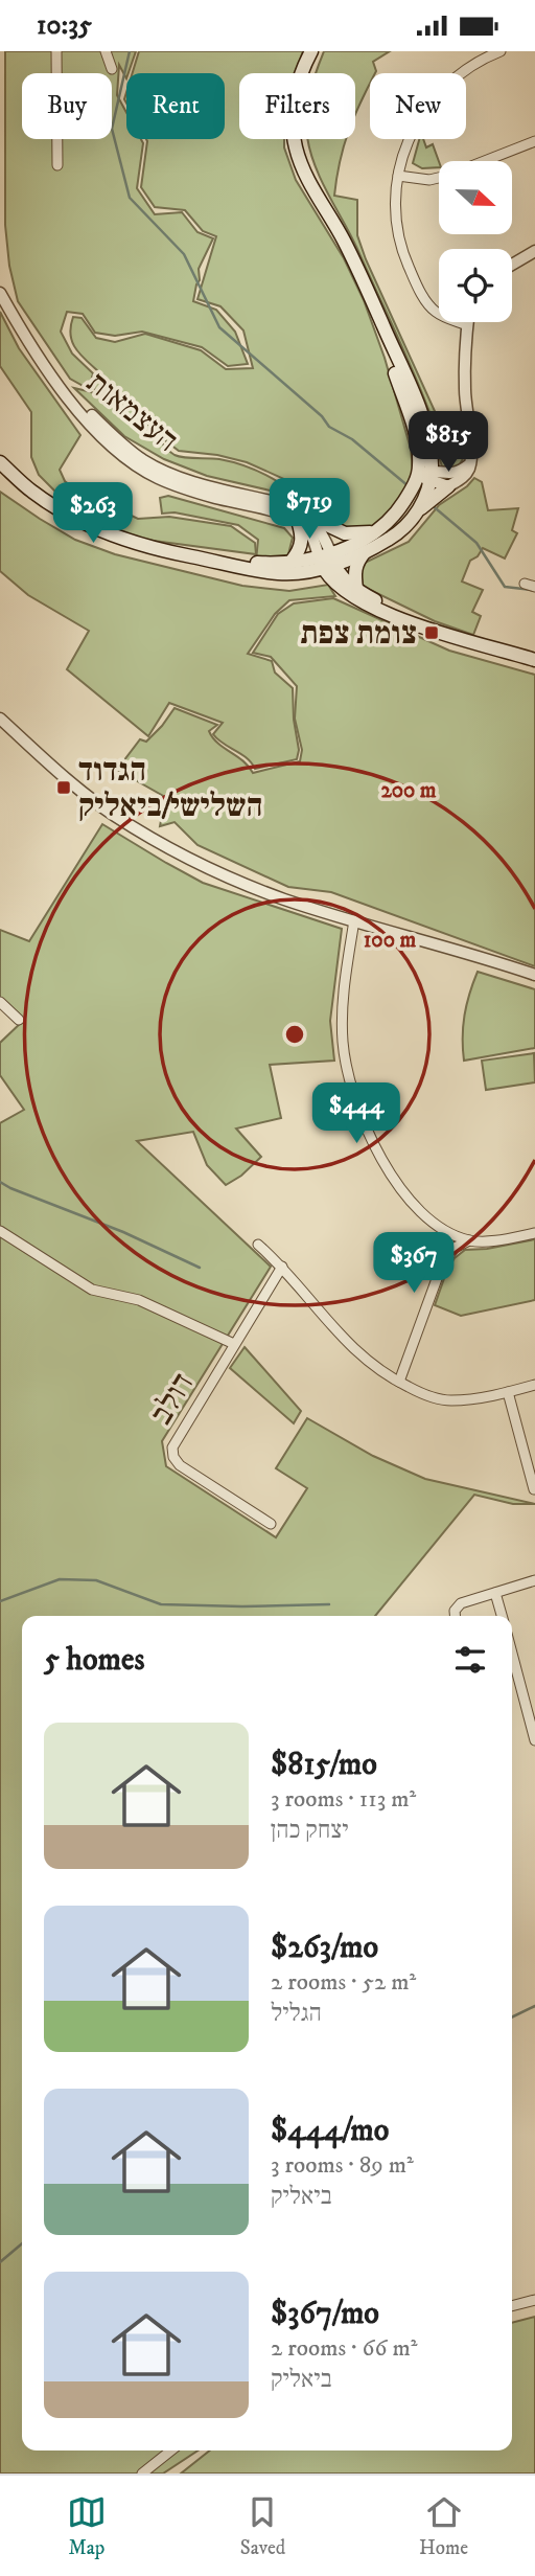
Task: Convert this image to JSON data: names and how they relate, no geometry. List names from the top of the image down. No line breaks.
{"streets":{"street":["העצמאות","דולב"]},"places":{"transit":["צומת צפת","הגדוד השלישי/ביאליק"]},"north":"right","page":{"status":"10:35","chip":["Buy","Rent","Filters","New"],"price":["$815","$719","$263","$444","$367"],"heading":"5 homes","list":[{"name":"$815/mo","note":"3 rooms · 113 m² · יצחק כהן"},{"name":"$263/mo","note":"2 rooms · 52 m² · הגליל"},{"name":"$444/mo","note":"3 rooms · 89 m² · ביאליק"},{"name":"$367/mo","note":"2 rooms · 66 m² · ביאליק"}],"tabs":["Map","Saved","Home"]},"rings":["200 m","100 m"]}
